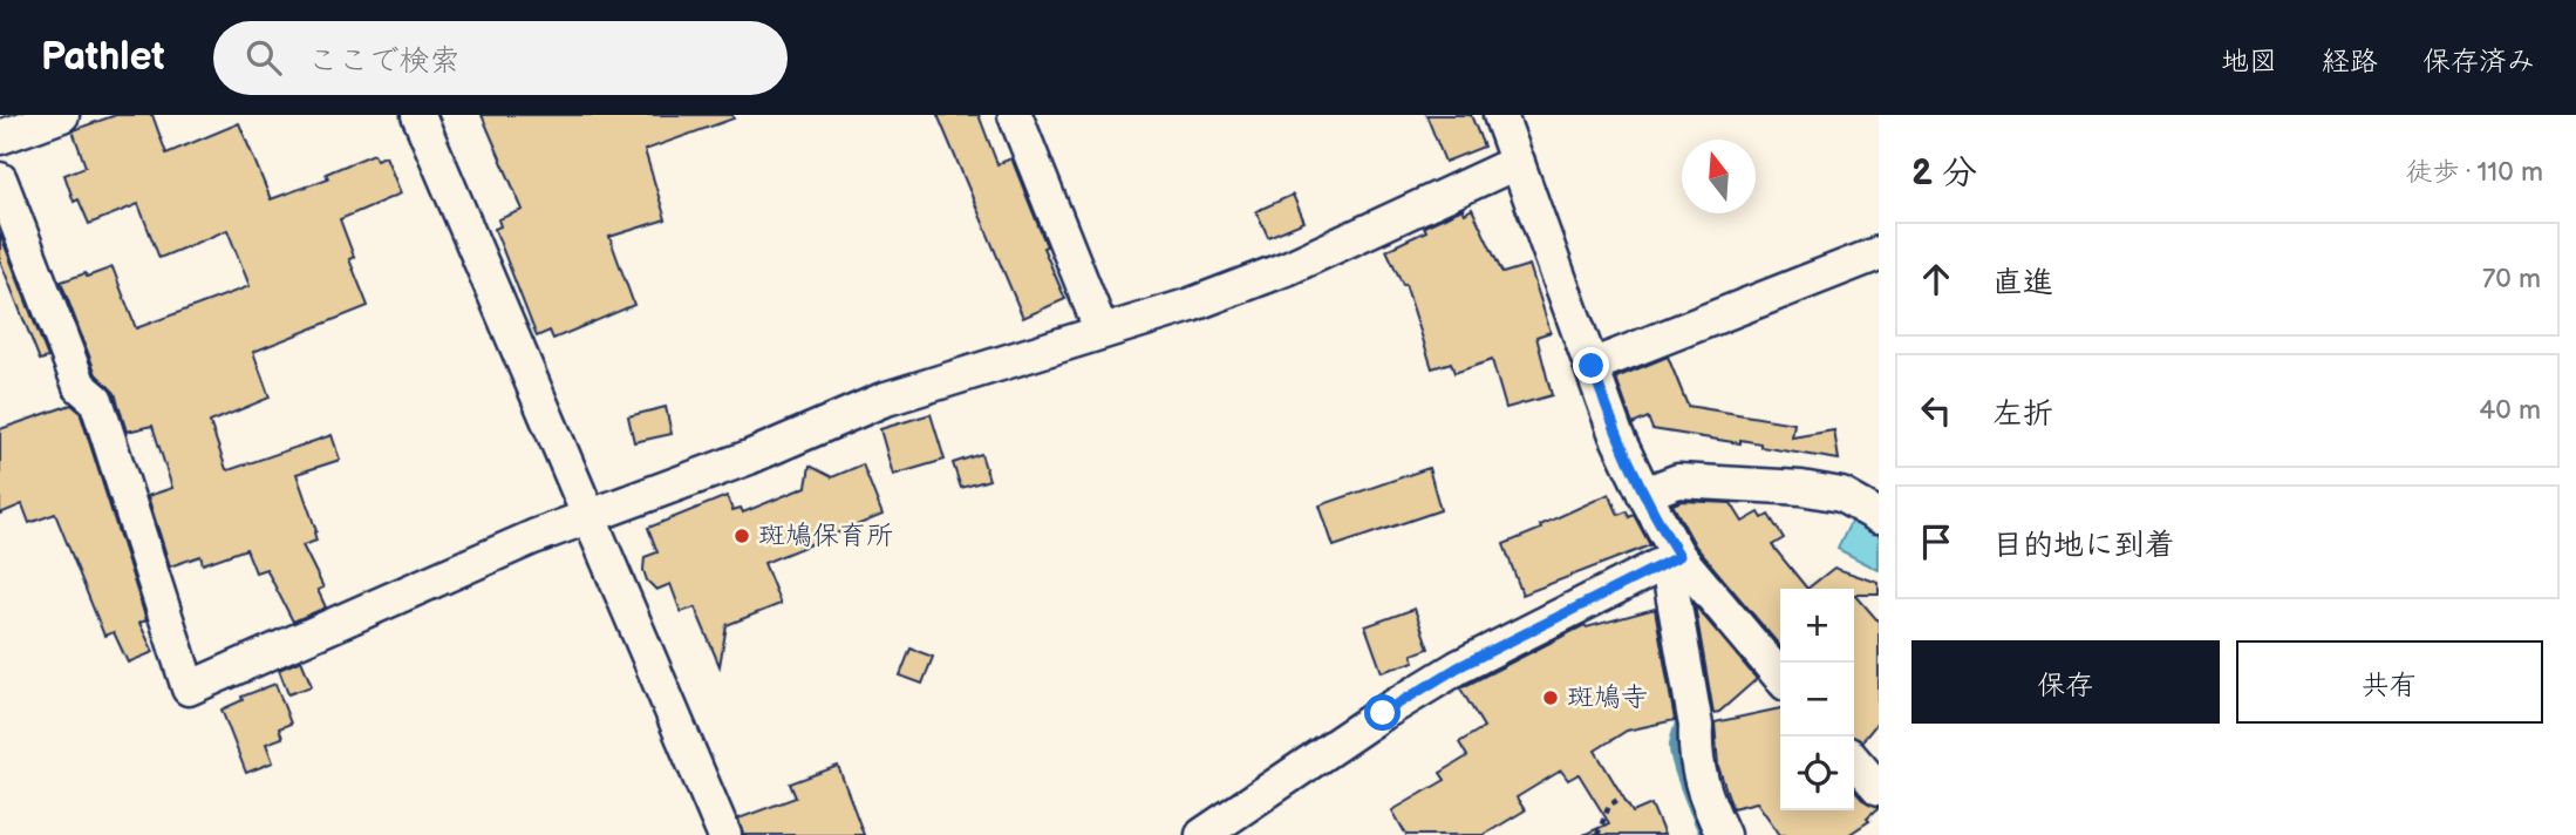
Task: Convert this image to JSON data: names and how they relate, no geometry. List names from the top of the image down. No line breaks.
{"places":["斑鳩保育所","斑鳩寺"],"north":"top","page":{"header":"Pathlet","search":"ここで検索","nav":["地図","経路","保存済み"],"heading":["2 分","徒歩 · 110 m"],"list":[["直進","70 m"],["左折","40 m"],"目的地に到着"],"map_buttons":["+","−"],"buttons":["保存","共有"]}}
